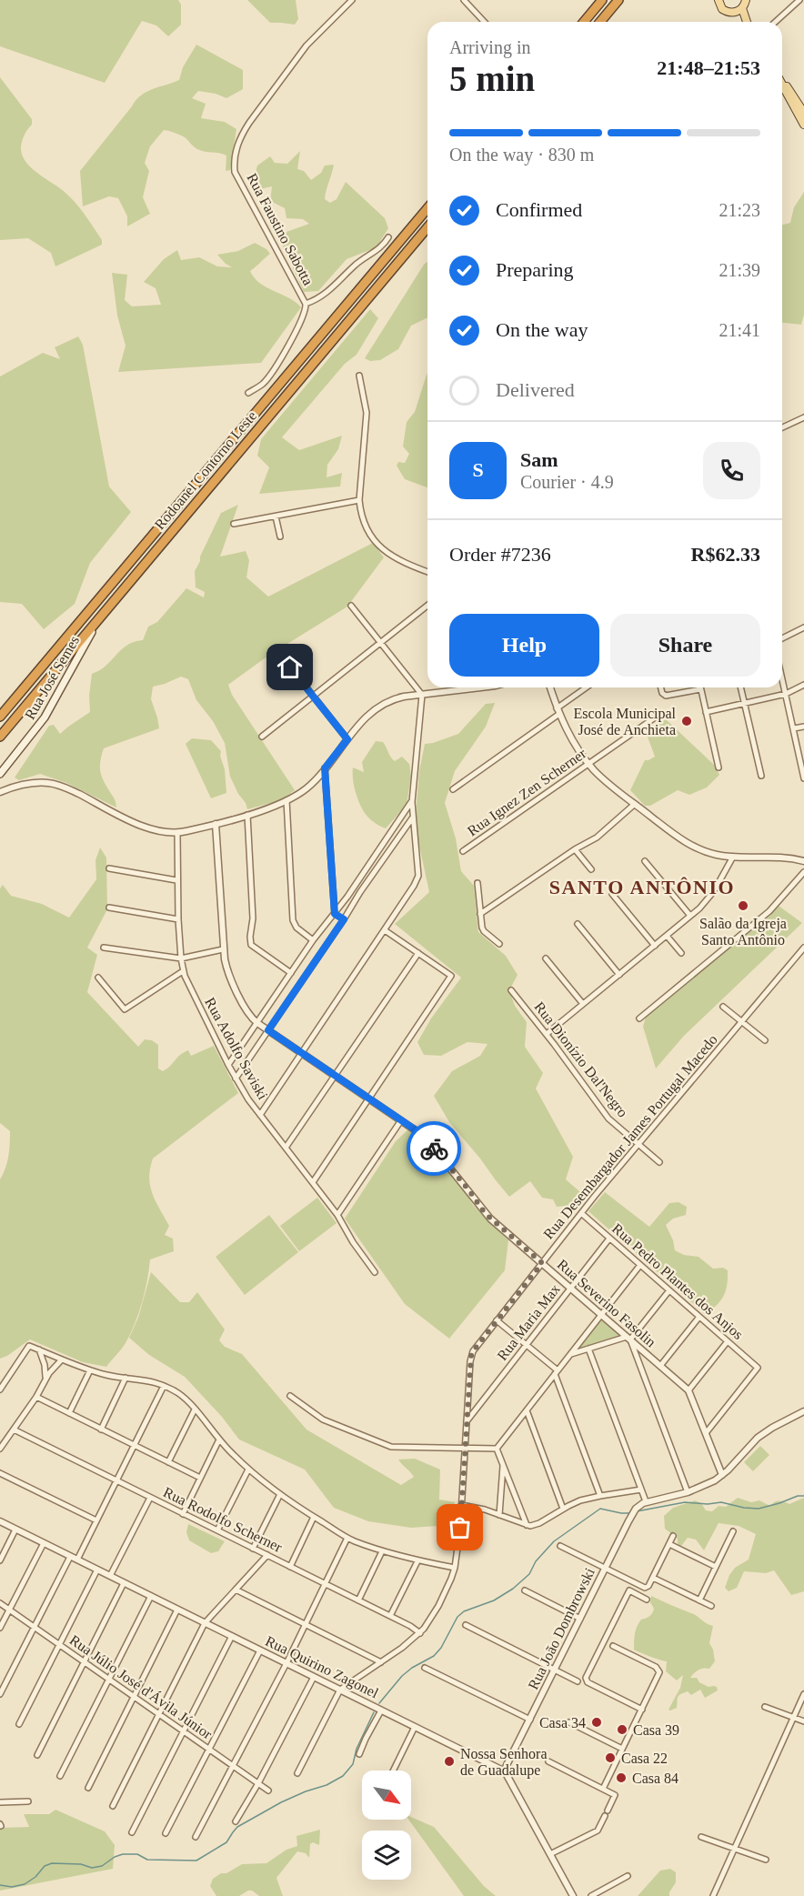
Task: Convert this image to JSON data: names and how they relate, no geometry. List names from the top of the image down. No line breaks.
{"streets":{"highway":["Rodoanel Contorno Leste"],"main road":["Rua José Semes"],"street":["Rua Faustino Sabotta","Rua Ignez Zen Scherner","Rua Adolfo Saviski","Rua Dionízio Dal'Negro","Rua Desembargador James Portugal Macedo","Rua Pedro Plantes dos Anjos","Rua Severino Fasolin","Rua Maria Max","Rua Rodolfo Scherner","Rua João Dombrowski","Rua Quirino Zagonel","Rua Júlio José d'Ávila Júnior"]},"crossings":[["Rodoanel Contorno Leste","Rua José Semes"],["Rua Dionízio Dal'Negro","Rua Desembargador James Portugal Macedo"],["Rua Desembargador James Portugal Macedo","Rua Pedro Plantes dos Anjos"],["Rua Desembargador James Portugal Macedo","Rua Severino Fasolin"],["Rua Desembargador James Portugal Macedo","Rua Maria Max"],["Rua Desembargador James Portugal Macedo","Rua Rodolfo Scherner"],["Rua Desembargador James Portugal Macedo","Rua Quirino Zagonel"],["Rua Pedro Plantes dos Anjos","Rua Severino Fasolin"],["Rua Pedro Plantes dos Anjos","Rua Maria Max"],["Rua Severino Fasolin","Rua Maria Max"],["Rua Severino Fasolin","Rua João Dombrowski"],["Rua João Dombrowski","Rua Quirino Zagonel"]],"districts":["SANTO ANTÔNIO"],"places":["Escola Municipal José de Anchieta","Salão da Igreja Santo Antônio","Casa 34","Casa 39","Casa 22","Nossa Senhora de Guadalupe","Casa 84"],"north":"bottom right","page":{"heading":["5 min","Arriving in","21:48–21:53"],"panel":["Sam","Courier · 4.9","Order #7236","R$62.33"],"bar":"On the way · 830 m","list":[["Confirmed","21:23"],["Preparing","21:39"],["On the way","21:41"],"Delivered"],"round":"S","buttons":["Help","Share"]}}
